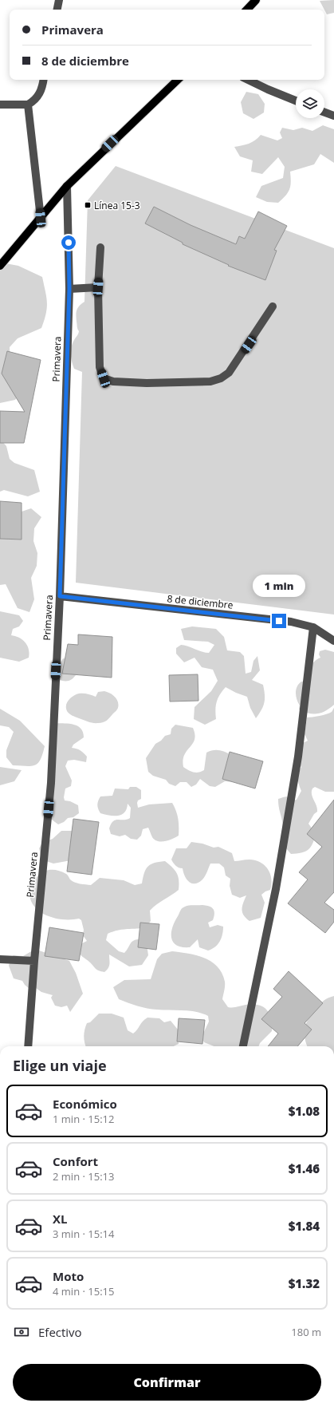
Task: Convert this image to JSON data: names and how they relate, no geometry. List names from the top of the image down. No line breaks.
{"streets":{"street":["Primavera","8 de diciembre"]},"crossings":[["Primavera","8 de diciembre"]],"places":{"transit":["Línea 15-3"]},"page":{"banner":["Primavera","8 de diciembre"],"bubble":"1 min","heading":"Elige un viaje","list":[{"name":"Económico","note":"1 min · 15:12","value":"$1.08"},{"name":"Confort","note":"2 min · 15:13","value":"$1.46"},{"name":"XL","note":"3 min · 15:14","value":"$1.84"},{"name":"Moto","note":"4 min · 15:15","value":"$1.32"}],"pay":["Efectivo","180 m"],"buttons":"Confirmar"}}
